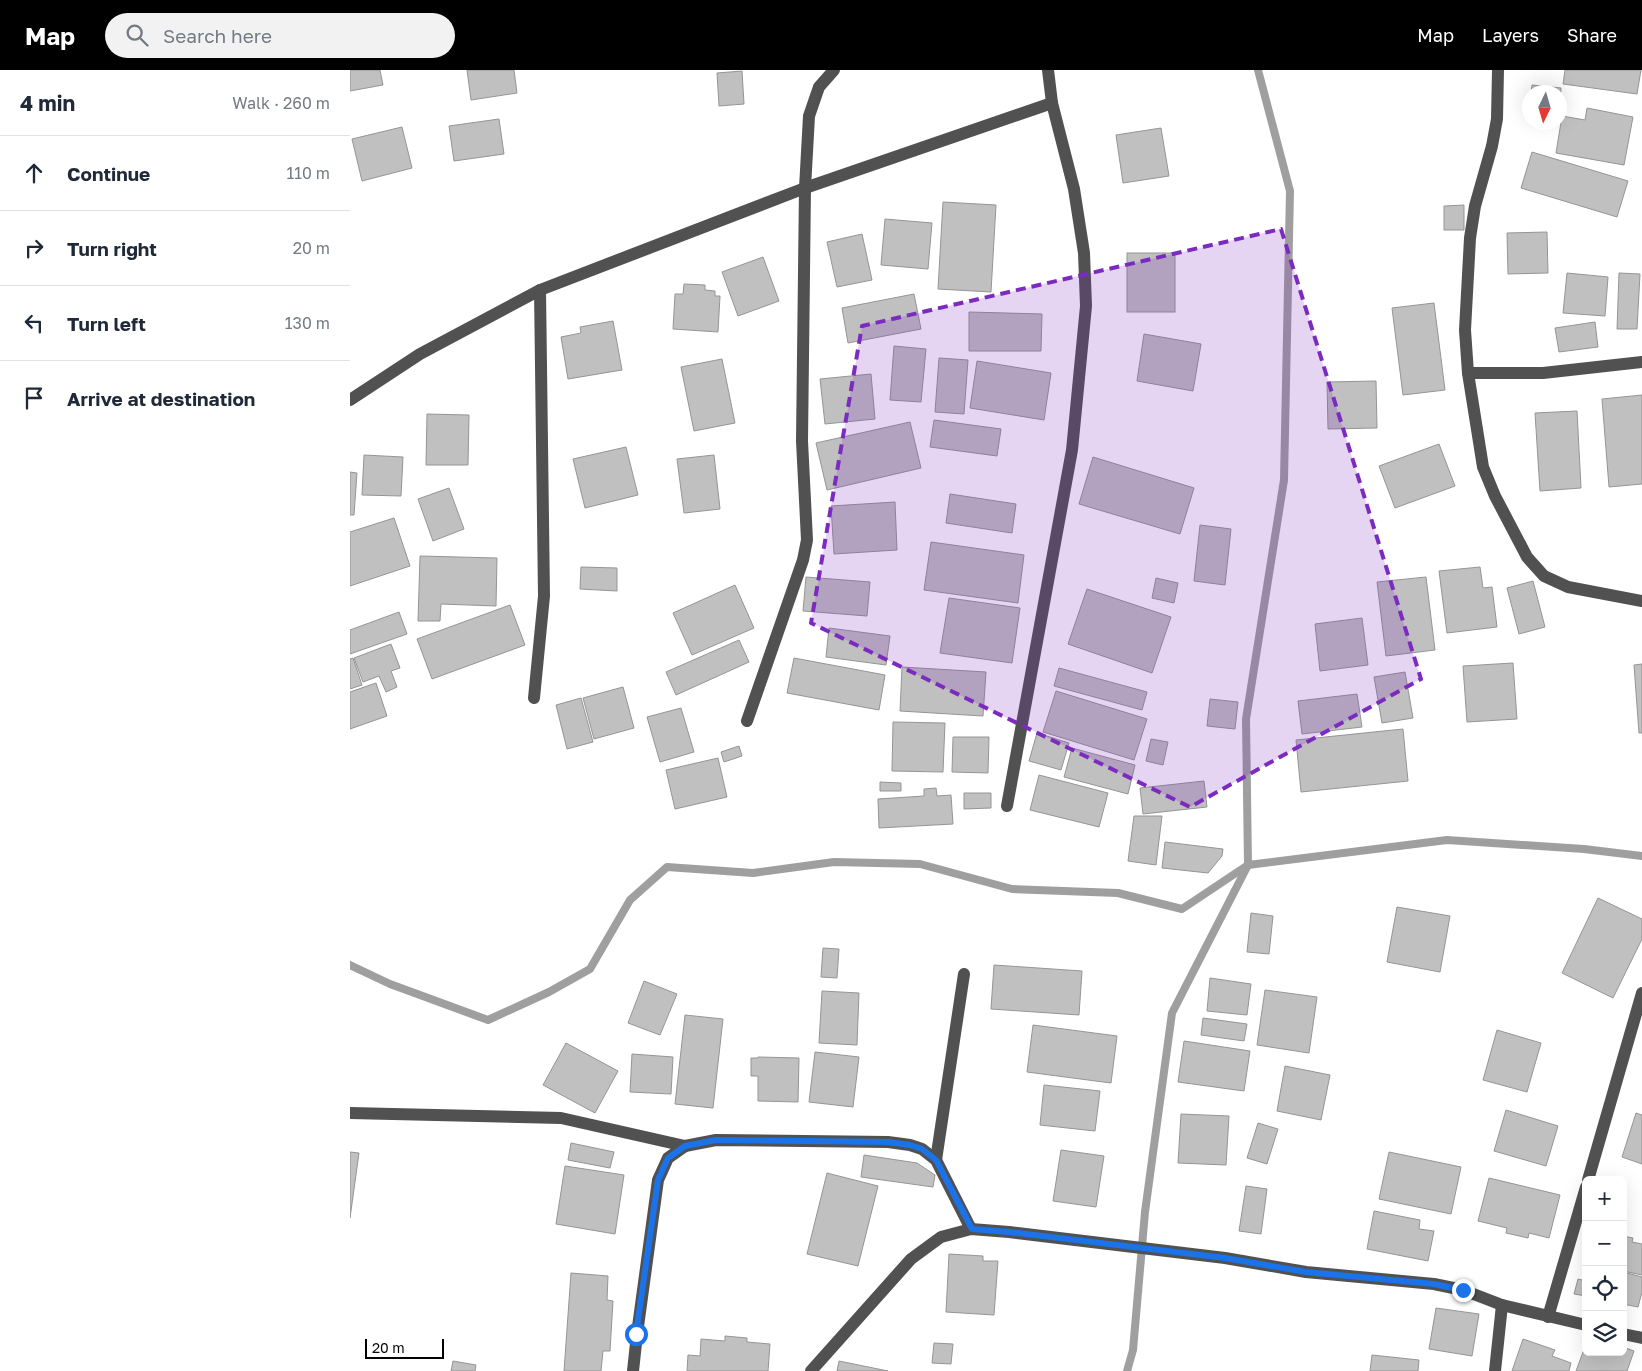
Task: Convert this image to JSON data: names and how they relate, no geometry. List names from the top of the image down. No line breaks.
{"scale_bar":"20 m","north":"bottom","page":{"header":"Map","search":"Search here","nav":["Map","Layers","Share"],"heading":["4 min","Walk · 260 m"],"list":[["Continue","110 m"],["Turn right","20 m"],["Turn left","130 m"],"Arrive at destination"],"map_buttons":["+","−"],"scale":"20 m"}}
